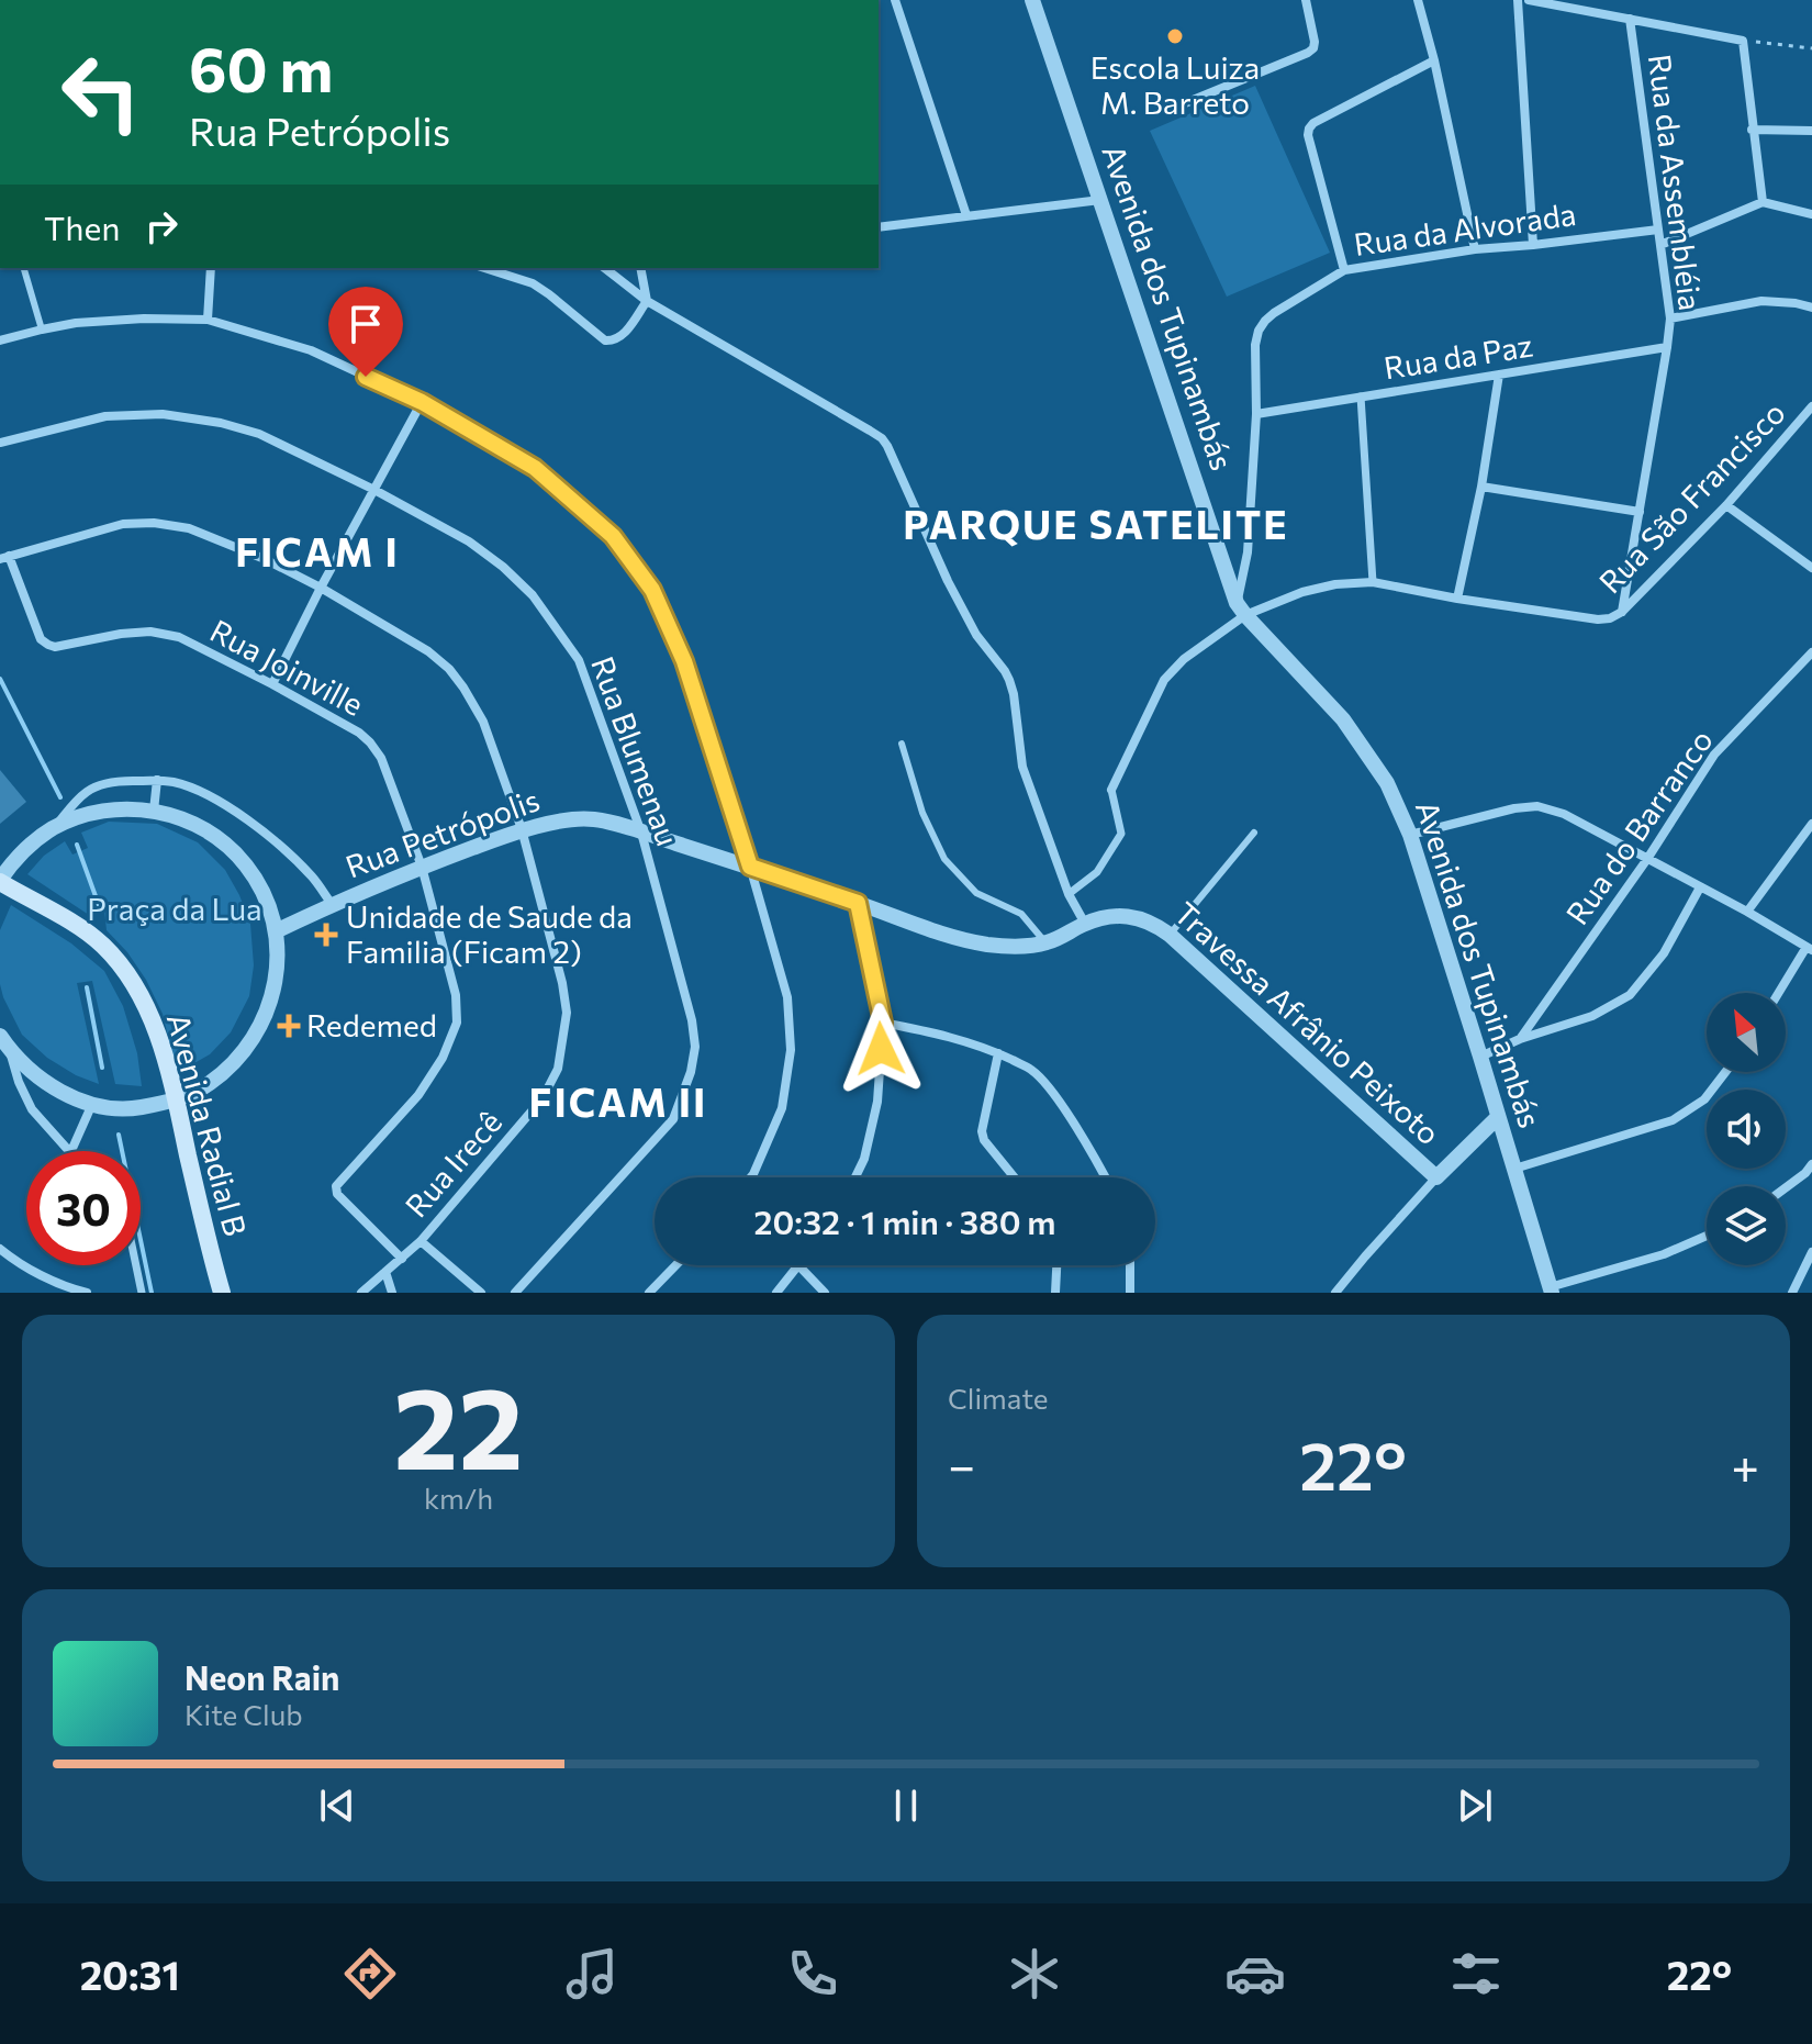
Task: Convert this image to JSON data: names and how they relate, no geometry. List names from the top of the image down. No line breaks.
{"streets":{"main road":["Avenida Radial B"],"street":["Rua da Assembléia","Rua da Alvorada","Avenida dos Tupinambás","Rua da Paz","Rua São Francisco","Rua Joinville","Rua Blumenau","Rua do Barranco","Rua Petrópolis","Travessa Afrânio Peixoto","Rua Irecê"]},"crossings":[["Rua da Assembléia","Rua da Alvorada"],["Rua da Assembléia","Rua da Paz"],["Rua da Assembléia","Rua São Francisco"],["Rua da Alvorada","Avenida dos Tupinambás"],["Rua da Alvorada","Rua da Paz"],["Rua da Alvorada","Rua São Francisco"],["Avenida dos Tupinambás","Rua São Francisco"],["Rua Joinville","Rua Petrópolis"],["Rua Joinville","Rua Irecê"],["Rua Blumenau","Rua Petrópolis"],["Rua Petrópolis","Travessa Afrânio Peixoto"],["Rua Petrópolis","Rua Irecê"]],"districts":["PARQUE SATELITE","FICAM I","FICAM II"],"parks":["Praça da Lua"],"places":{"other":["Escola Luiza M. Barreto"],"health":["Unidade de Saude da Familia (Ficam 2)","Redemed"]},"north":"top left","page":{"turn":["60 m","Rua Petrópolis"],"then":"Then","limit":"30","trip":"20:32 · 1 min · 380 m","tile":[["22","km/h"],"Climate"],"heat":["−","22°","+"],"song":["Neon Rain","Kite Club"],"tabs":["20:31","22°"]}}
